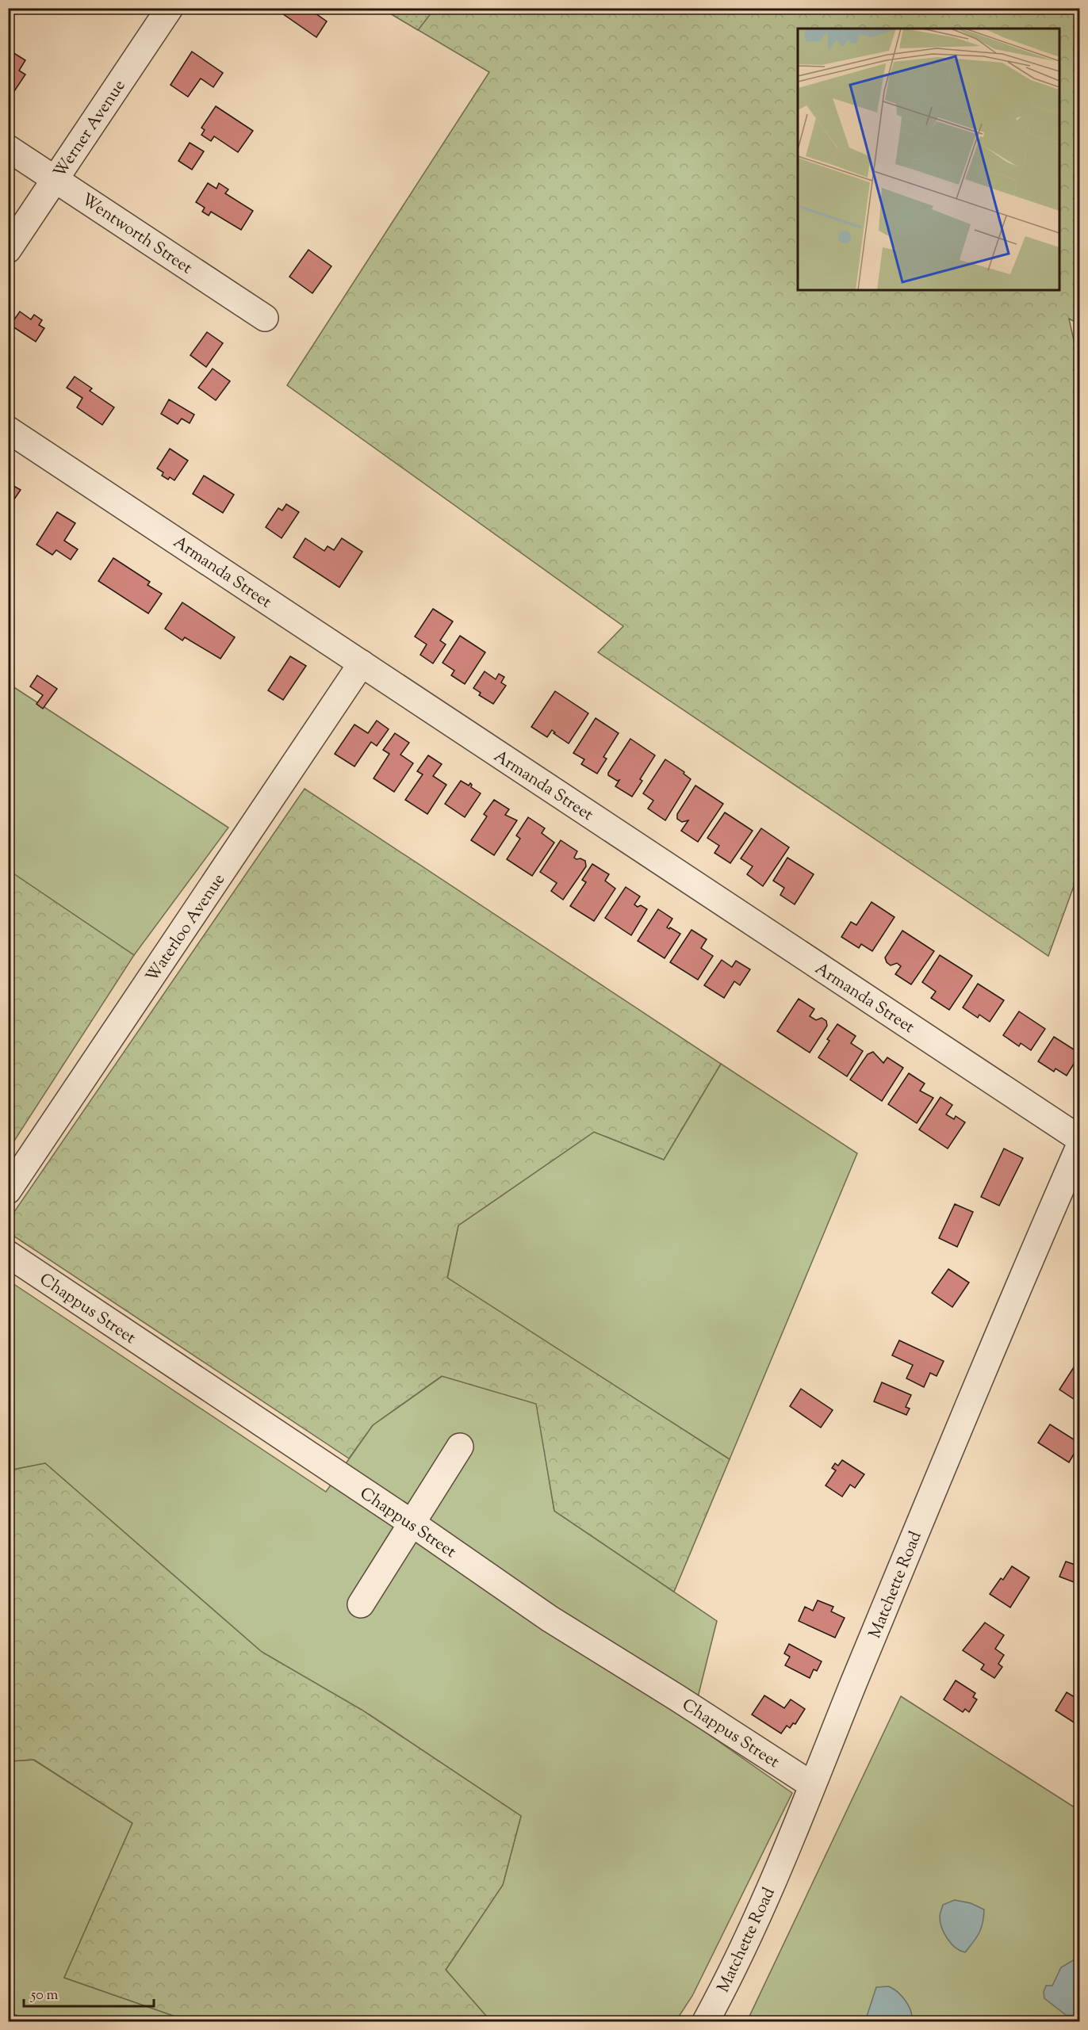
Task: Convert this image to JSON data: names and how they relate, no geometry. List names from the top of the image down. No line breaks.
{"streets":{"street":["Werner Avenue","Wentworth Street","Armanda Street","Waterloo Avenue","Chappus Street","Matchette Road"]},"crossings":[["Werner Avenue","Wentworth Street"],["Armanda Street","Waterloo Avenue"],["Chappus Street","Matchette Road"]],"scale_bar":"50 m"}
